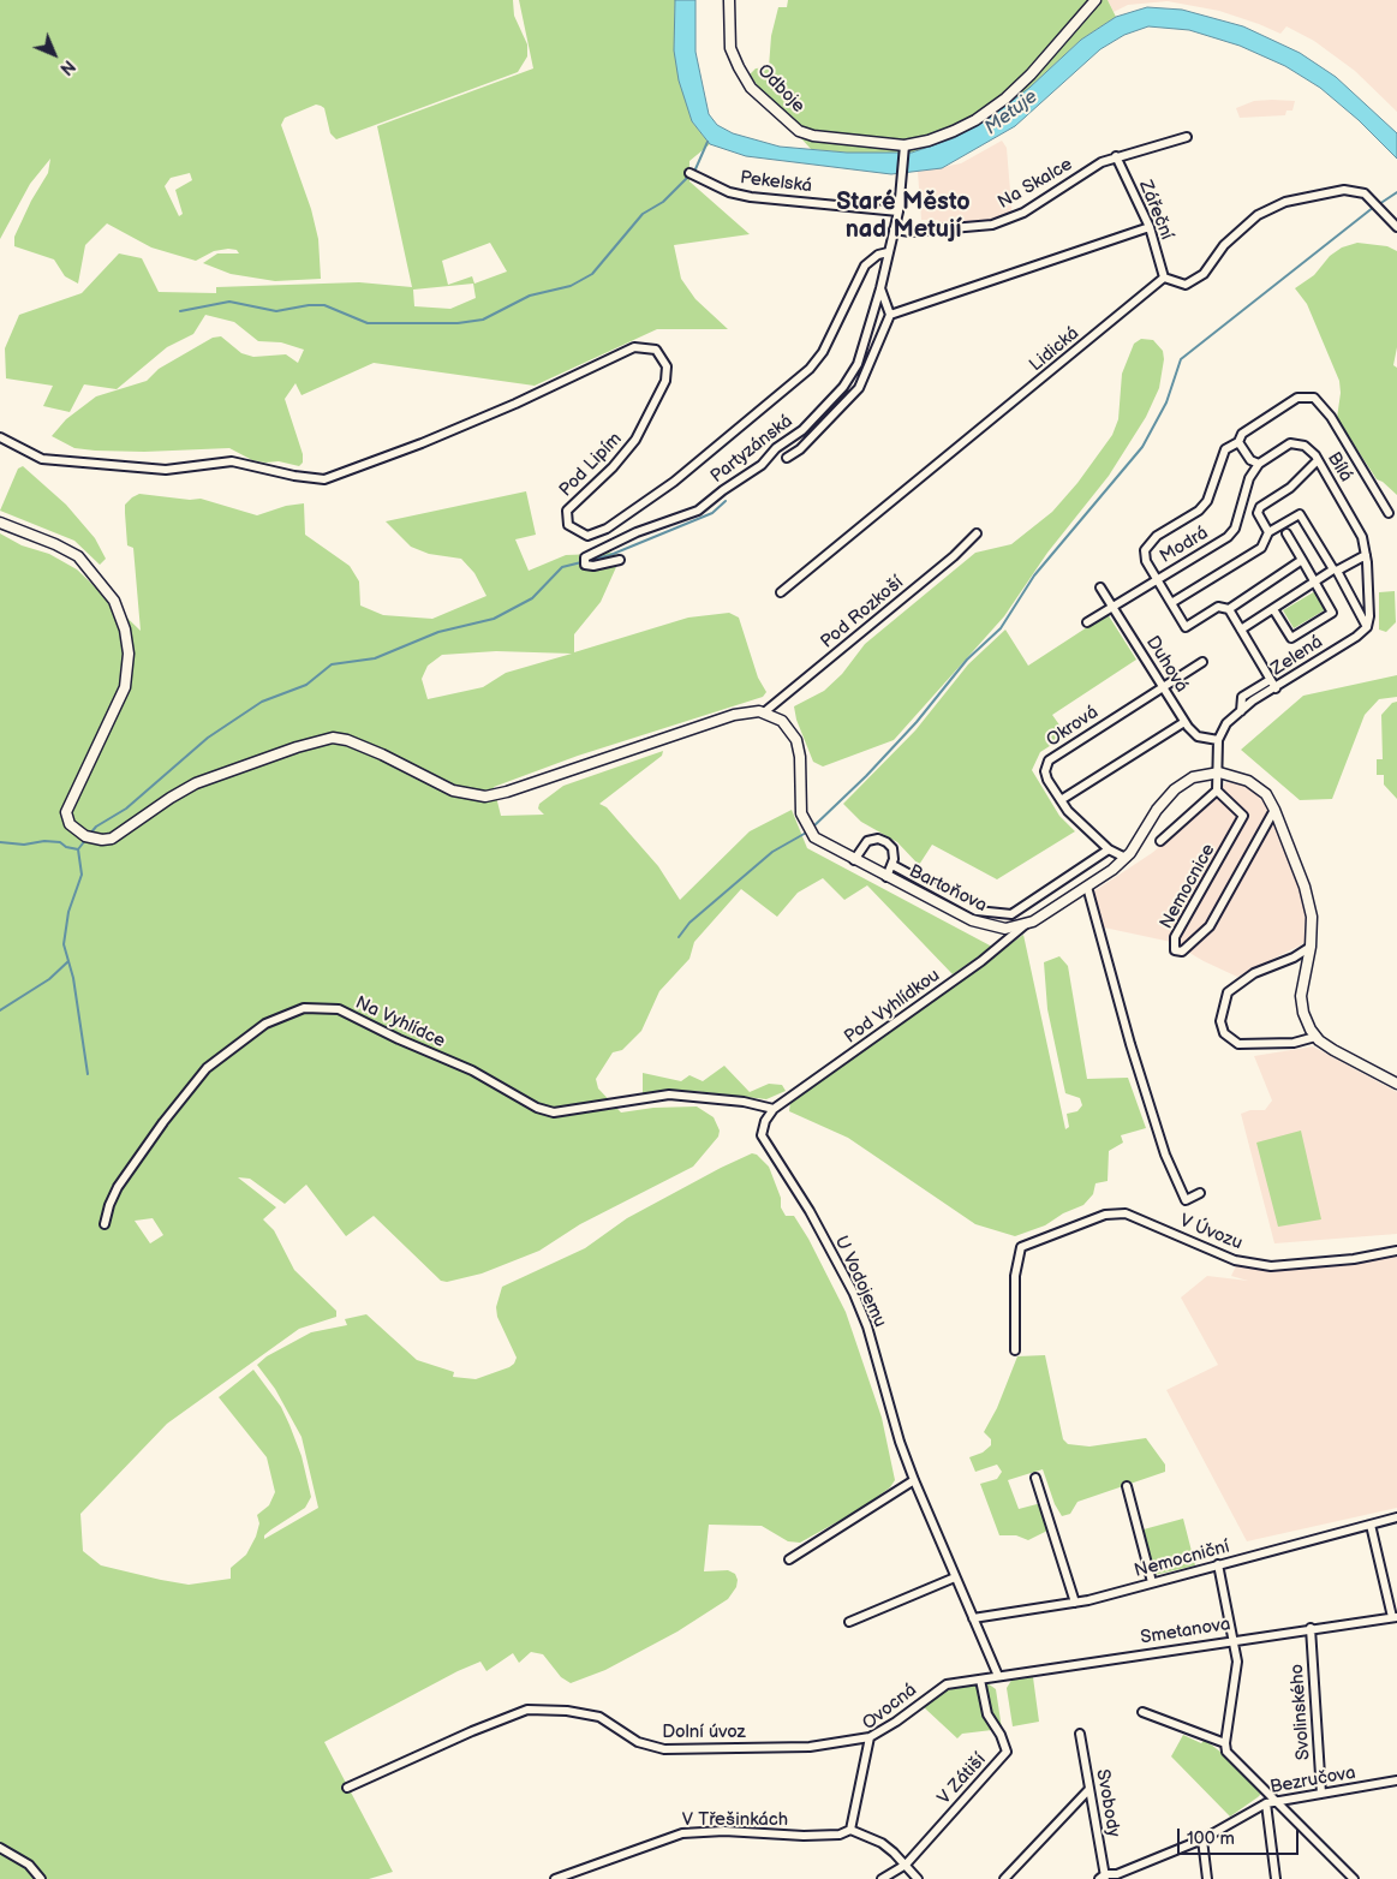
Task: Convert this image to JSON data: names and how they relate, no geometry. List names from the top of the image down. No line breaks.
{"streets":{"street":["Odboje","Pekelská","Na Skalce","Zářeční","Lidická","Partyzánská","Pod Lipím","Bílá","Modrá","Pod Rozkoší","Zelená","Duhová","Okrová","Nemocnice","Bartoňova","Pod Vyhlídkou","Na Vyhlídce","V Úvozu","U Vodojemu","Nemocniční","Smetanova","Ovocná","Svolinského","Dolní úvoz","V Zátiší","Bezručova","Svobody","V Třešinkách"]},"crossings":[["Na Skalce","Zářeční"],["Zářeční","Lidická"],["Bílá","Modrá"],["Modrá","Duhová"],["Pod Rozkoší","Bartoňova"],["Zelená","Duhová"],["Duhová","Okrová"],["Okrová","Bartoňova"],["Nemocnice","Bartoňova"],["Bartoňova","Pod Vyhlídkou"],["Pod Vyhlídkou","Na Vyhlídce"],["Pod Vyhlídkou","U Vodojemu"],["Na Vyhlídce","U Vodojemu"],["U Vodojemu","Nemocniční"],["U Vodojemu","Smetanova"],["Smetanova","Ovocná"],["Smetanova","Svolinského"],["Smetanova","V Zátiší"],["Ovocná","Dolní úvoz"],["Ovocná","V Zátiší"],["Ovocná","V Třešinkách"],["Svolinského","Bezručova"],["Bezručova","Svobody"]],"districts":["Staré Město nad Metují"],"water":["Metuje"],"scale_bar":"100 m","north":"bottom right"}
